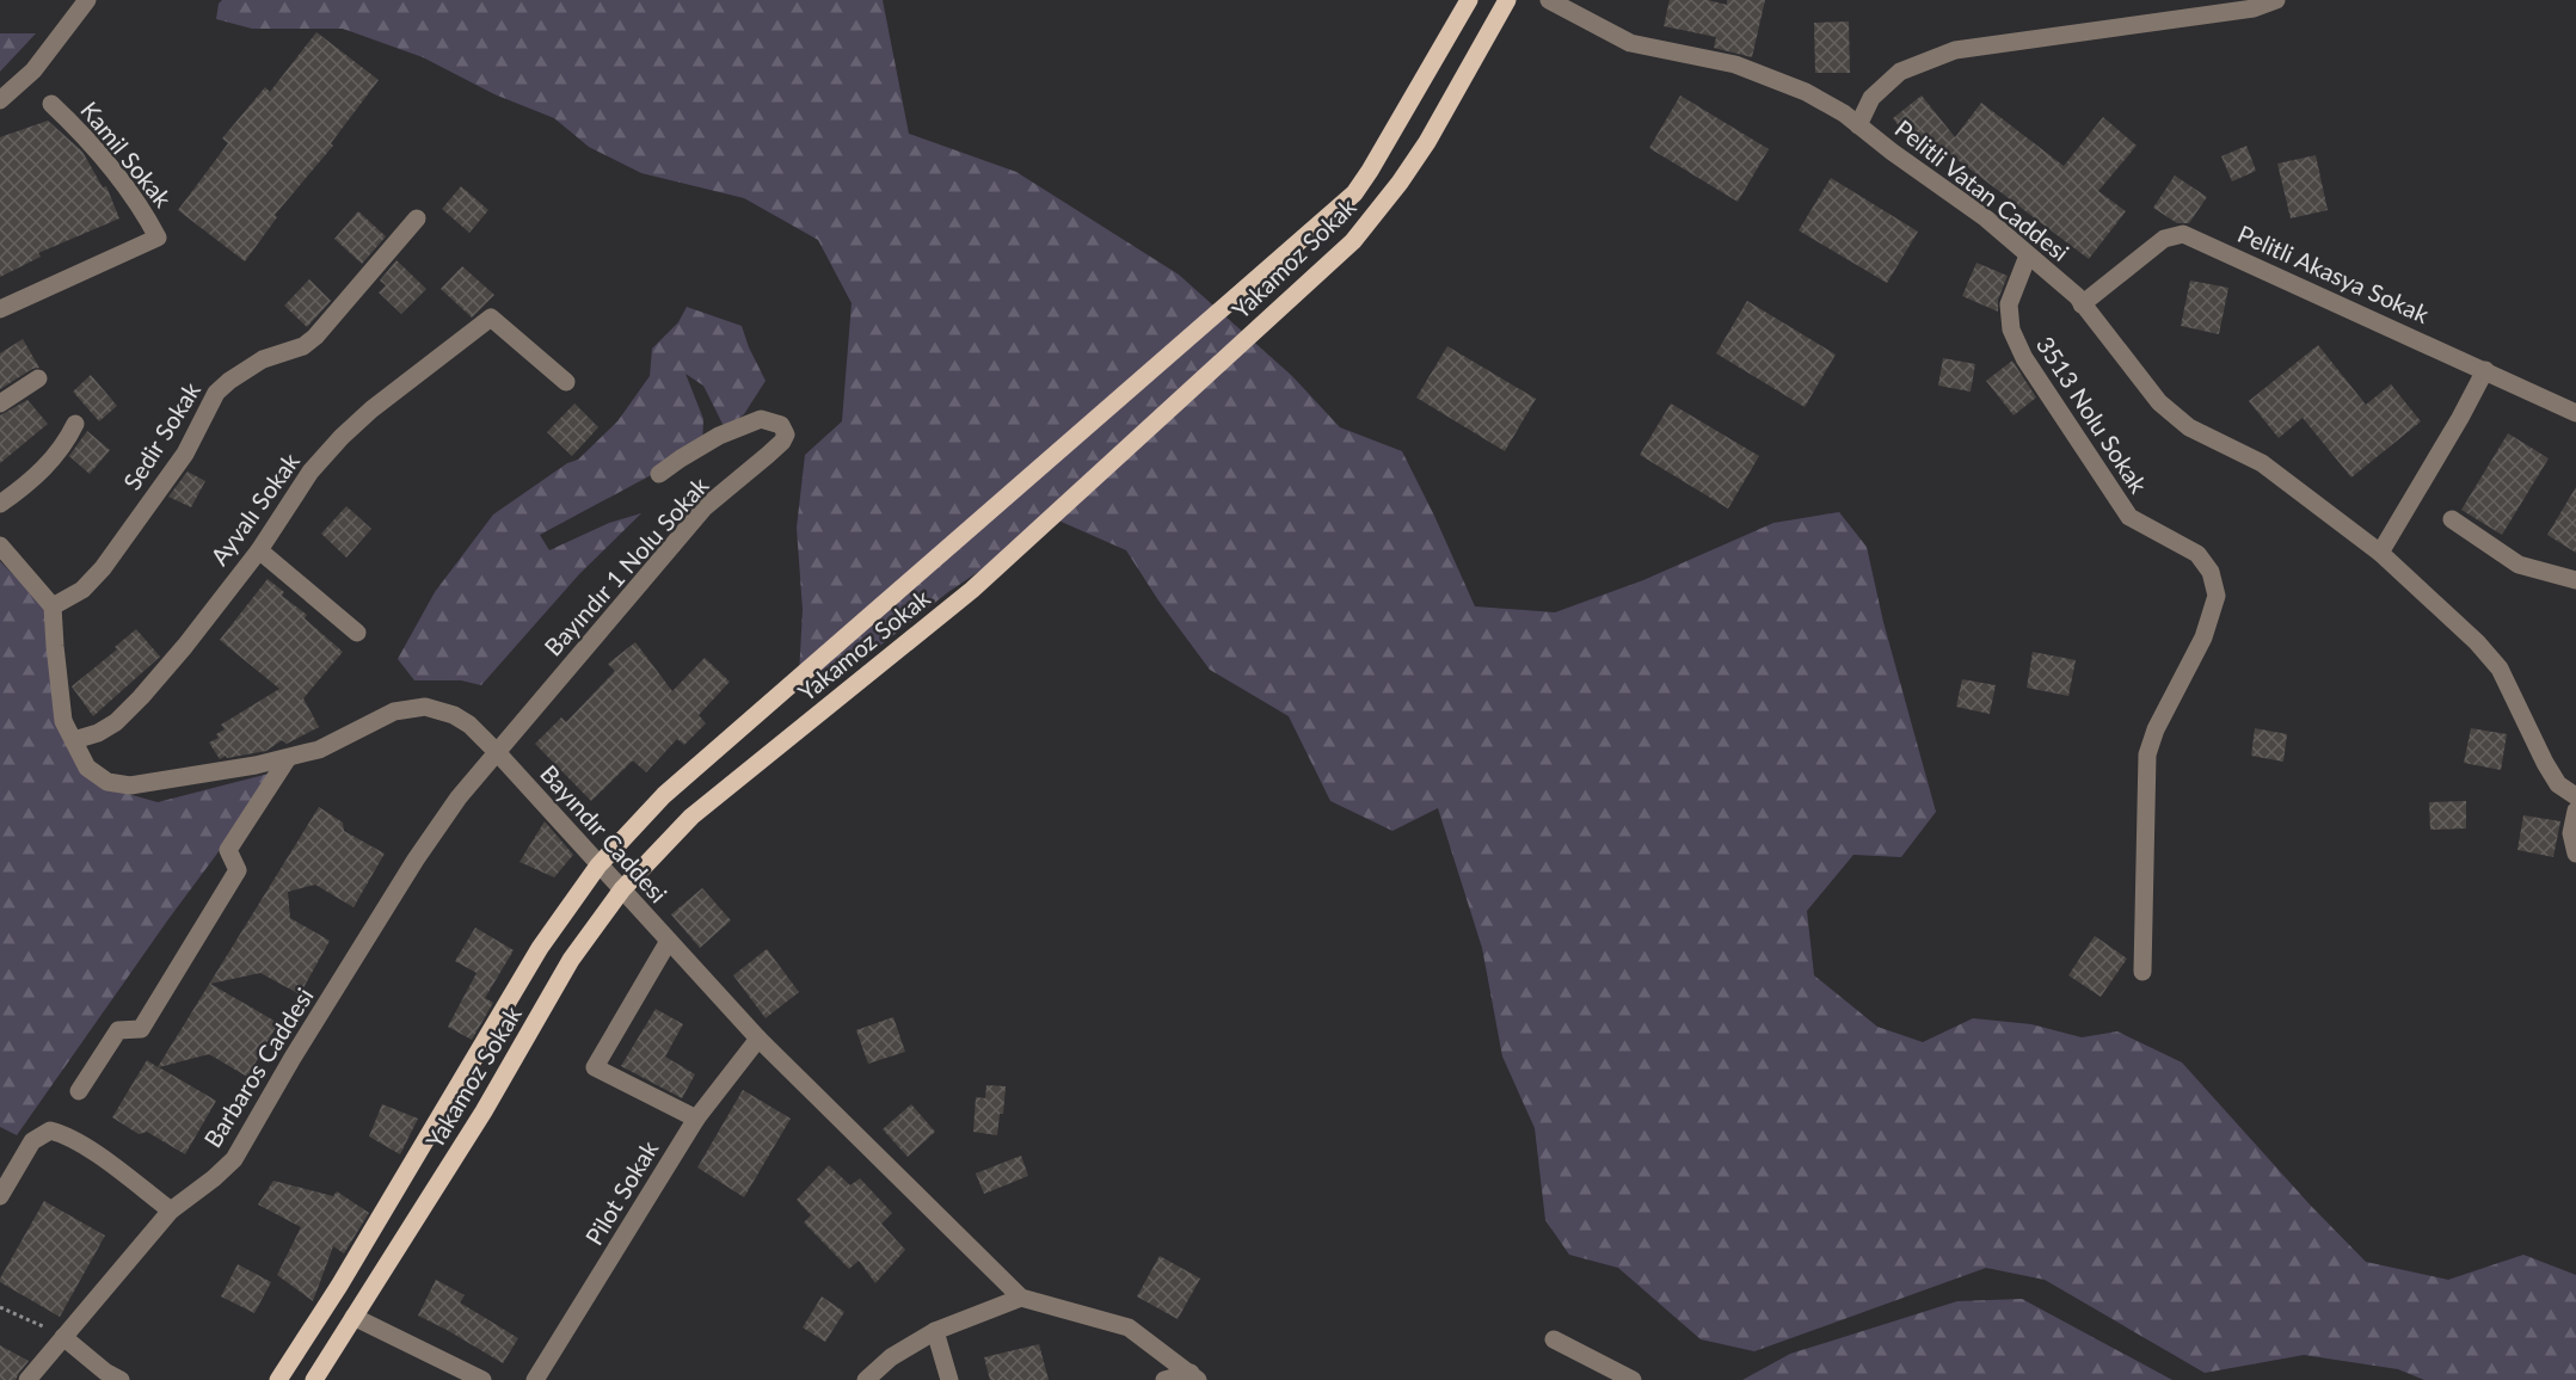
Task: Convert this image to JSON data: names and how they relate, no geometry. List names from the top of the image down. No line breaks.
{"streets":{"main road":["Yakamoz Sokak"],"street":["Kamil Sokak","Pelitli Vatan Caddesi","Pelitli Akasya Sokak","3513 Nolu Sokak","Sedir Sokak","Ayvalı Sokak","Bayındır 1 Nolu Sokak","Bayındır Caddesi","Barbaros Caddesi","Pilot Sokak"]},"crossings":[["Pelitli Vatan Caddesi","Pelitli Akasya Sokak"],["Pelitli Vatan Caddesi","3513 Nolu Sokak"],["Yakamoz Sokak","Bayındır Caddesi"],["Sedir Sokak","Bayındır Caddesi"],["Ayvalı Sokak","Bayındır Caddesi"],["Bayındır 1 Nolu Sokak","Bayındır Caddesi"],["Bayındır 1 Nolu Sokak","Barbaros Caddesi"],["Bayındır Caddesi","Barbaros Caddesi"],["Bayındır Caddesi","Pilot Sokak"]]}
